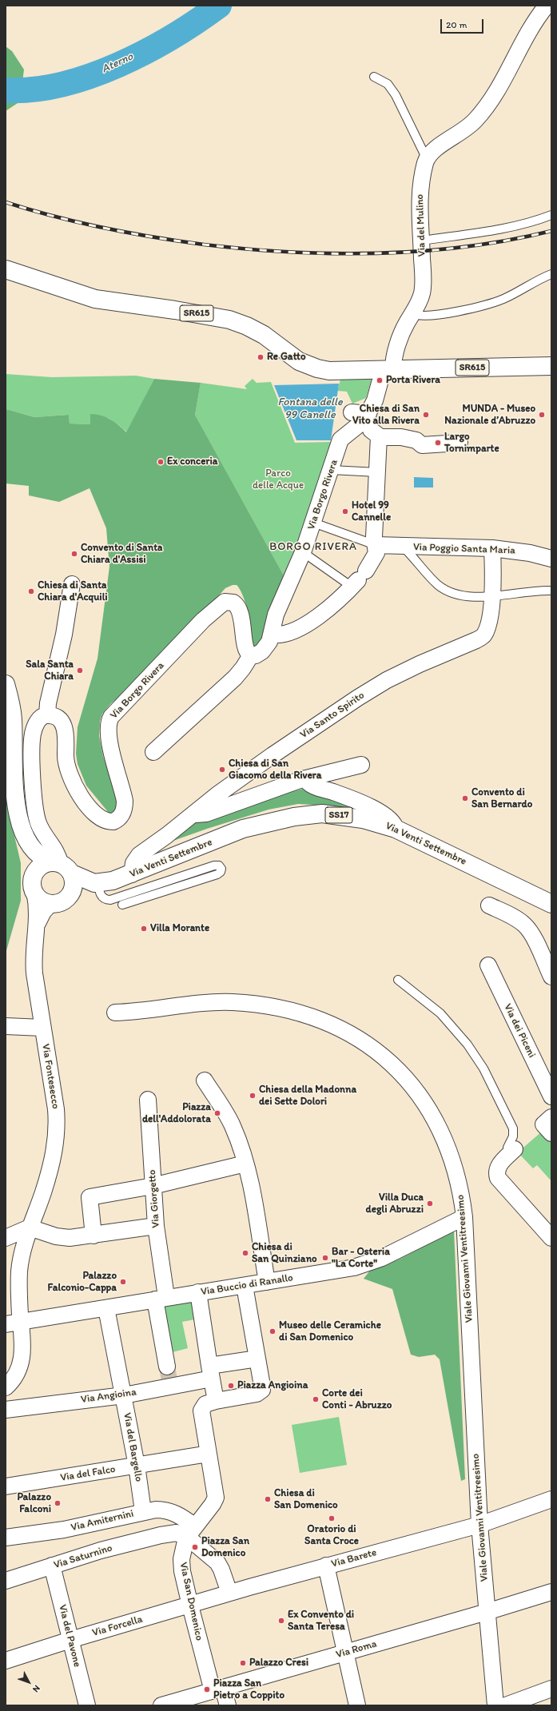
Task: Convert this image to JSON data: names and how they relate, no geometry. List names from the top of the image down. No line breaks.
{"streets":{"main road":["SR615","SS17","Via Venti Settembre"],"street":["Via del Mulino","Via Borgo Rivera","Via Poggio Santa Maria","Via Santo Spirito","Via dei Piceni","Via Fontesecco","Via Giorgetto","Viale Giovanni Ventitreesimo","Via Buccio di Ranallo","Via Angioina","Via del Bargello","Via del Falco","Via Amiternini","Via Saturnino","Via Barete","Via San Domenico","Via Forcella","Via del Pavone","Via Roma"]},"crossings":[["Via del Mulino","SR615"],["Via del Mulino","Via Borgo Rivera"],["Via Poggio Santa Maria","Via Santo Spirito"],["Via Santo Spirito","Via Venti Settembre"],["Via Venti Settembre","Via Fontesecco"],["Via Fontesecco","Via Buccio di Ranallo"],["Via Giorgetto","Via Buccio di Ranallo"],["Via Giorgetto","Via Angioina"],["Viale Giovanni Ventitreesimo","Via Buccio di Ranallo"],["Viale Giovanni Ventitreesimo","Via Barete"],["Viale Giovanni Ventitreesimo","Via Roma"],["Via Buccio di Ranallo","Via del Bargello"],["Via Angioina","Via del Bargello"],["Via del Bargello","Via del Falco"],["Via del Bargello","Via Amiternini"],["Via del Falco","Via San Domenico"],["Via Amiternini","Via Saturnino"],["Via Amiternini","Via San Domenico"],["Via Saturnino","Via San Domenico"],["Via Saturnino","Via del Pavone"],["Via Barete","Via Forcella"],["Via San Domenico","Via Forcella"],["Via San Domenico","Via Roma"],["Via Forcella","Via del Pavone"]],"districts":["BORGO RIVERA"],"water":["Aterno","Fontana delle 99 Canelle"],"parks":["Parco delle Acque"],"places":["Re Gatto","Porta Rivera","Chiesa di San Vito alla Rivera","MUNDA - Museo Nazionale d’Abruzzo","Largo Tornimparte","Ex conceria","Hotel 99 Cannelle","Convento di Santa Chiara d'Assisi","Chiesa di Santa Chiara d'Acquili","Sala Santa Chiara","Chiesa di San Giacomo della Rivera","Convento di San Bernardo","Villa Morante","Chiesa della Madonna dei Sette Dolori","Piazza dell'Addolorata","Villa Duca degli Abruzzi","Chiesa di San Quinziano","Bar - Osteria \"La Corte\"","Palazzo Falconio-Cappa","Museo delle Ceramiche di San Domenico","Piazza Angioina","Corte dei Conti - Abruzzo","Chiesa di San Domenico","Palazzo Falconi","Oratorio di Santa Croce","Piazza San Domenico","Ex Convento di Santa Teresa","Palazzo Cresi","Piazza San Pietro a Coppito"],"scale_bar":"20 m","north":"bottom right"}
